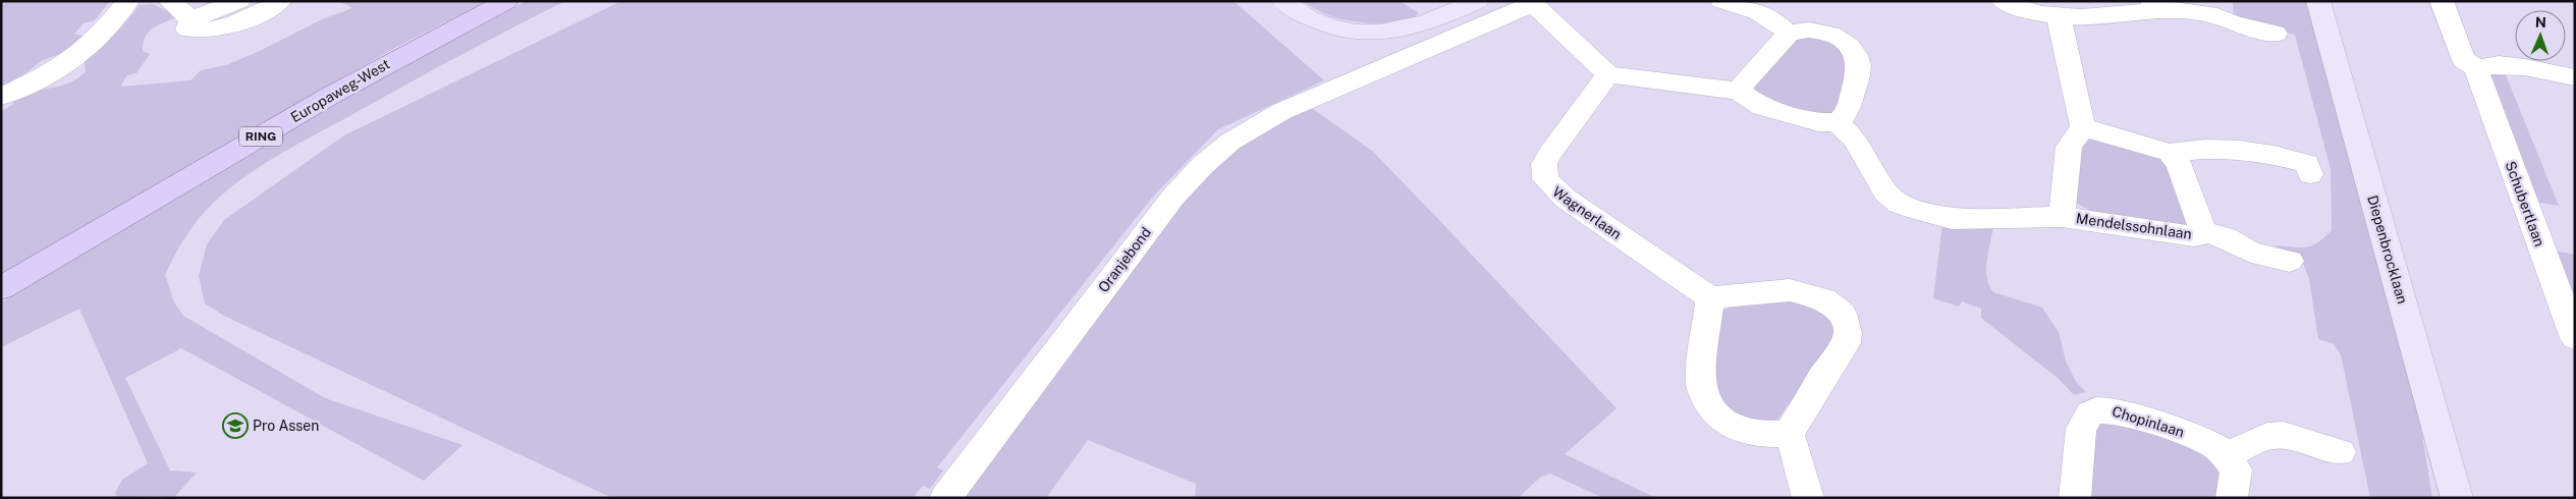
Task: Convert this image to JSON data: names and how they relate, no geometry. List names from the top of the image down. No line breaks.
{"streets":{"main road":["Europaweg-West","RING"],"street":["Schubertlaan","Wagnerlaan","Mendelssohnlaan","Diepenbrocklaan","Oranjebond","Chopinlaan"]},"places":{"school or university":["Pro Assen"]},"north":"top"}
